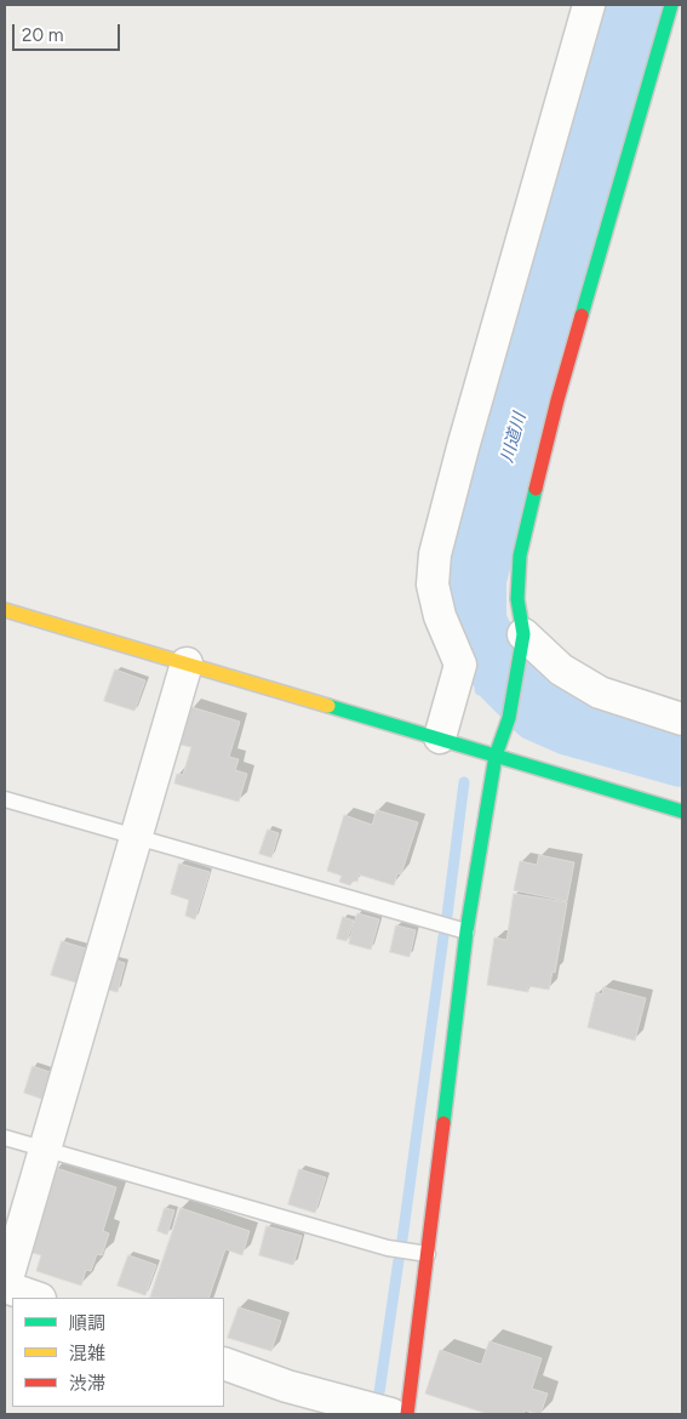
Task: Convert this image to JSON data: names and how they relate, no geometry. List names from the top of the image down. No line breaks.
{"water":["川道川"],"legend":["順調","混雑","渋滞"],"scale_bar":"20 m"}
